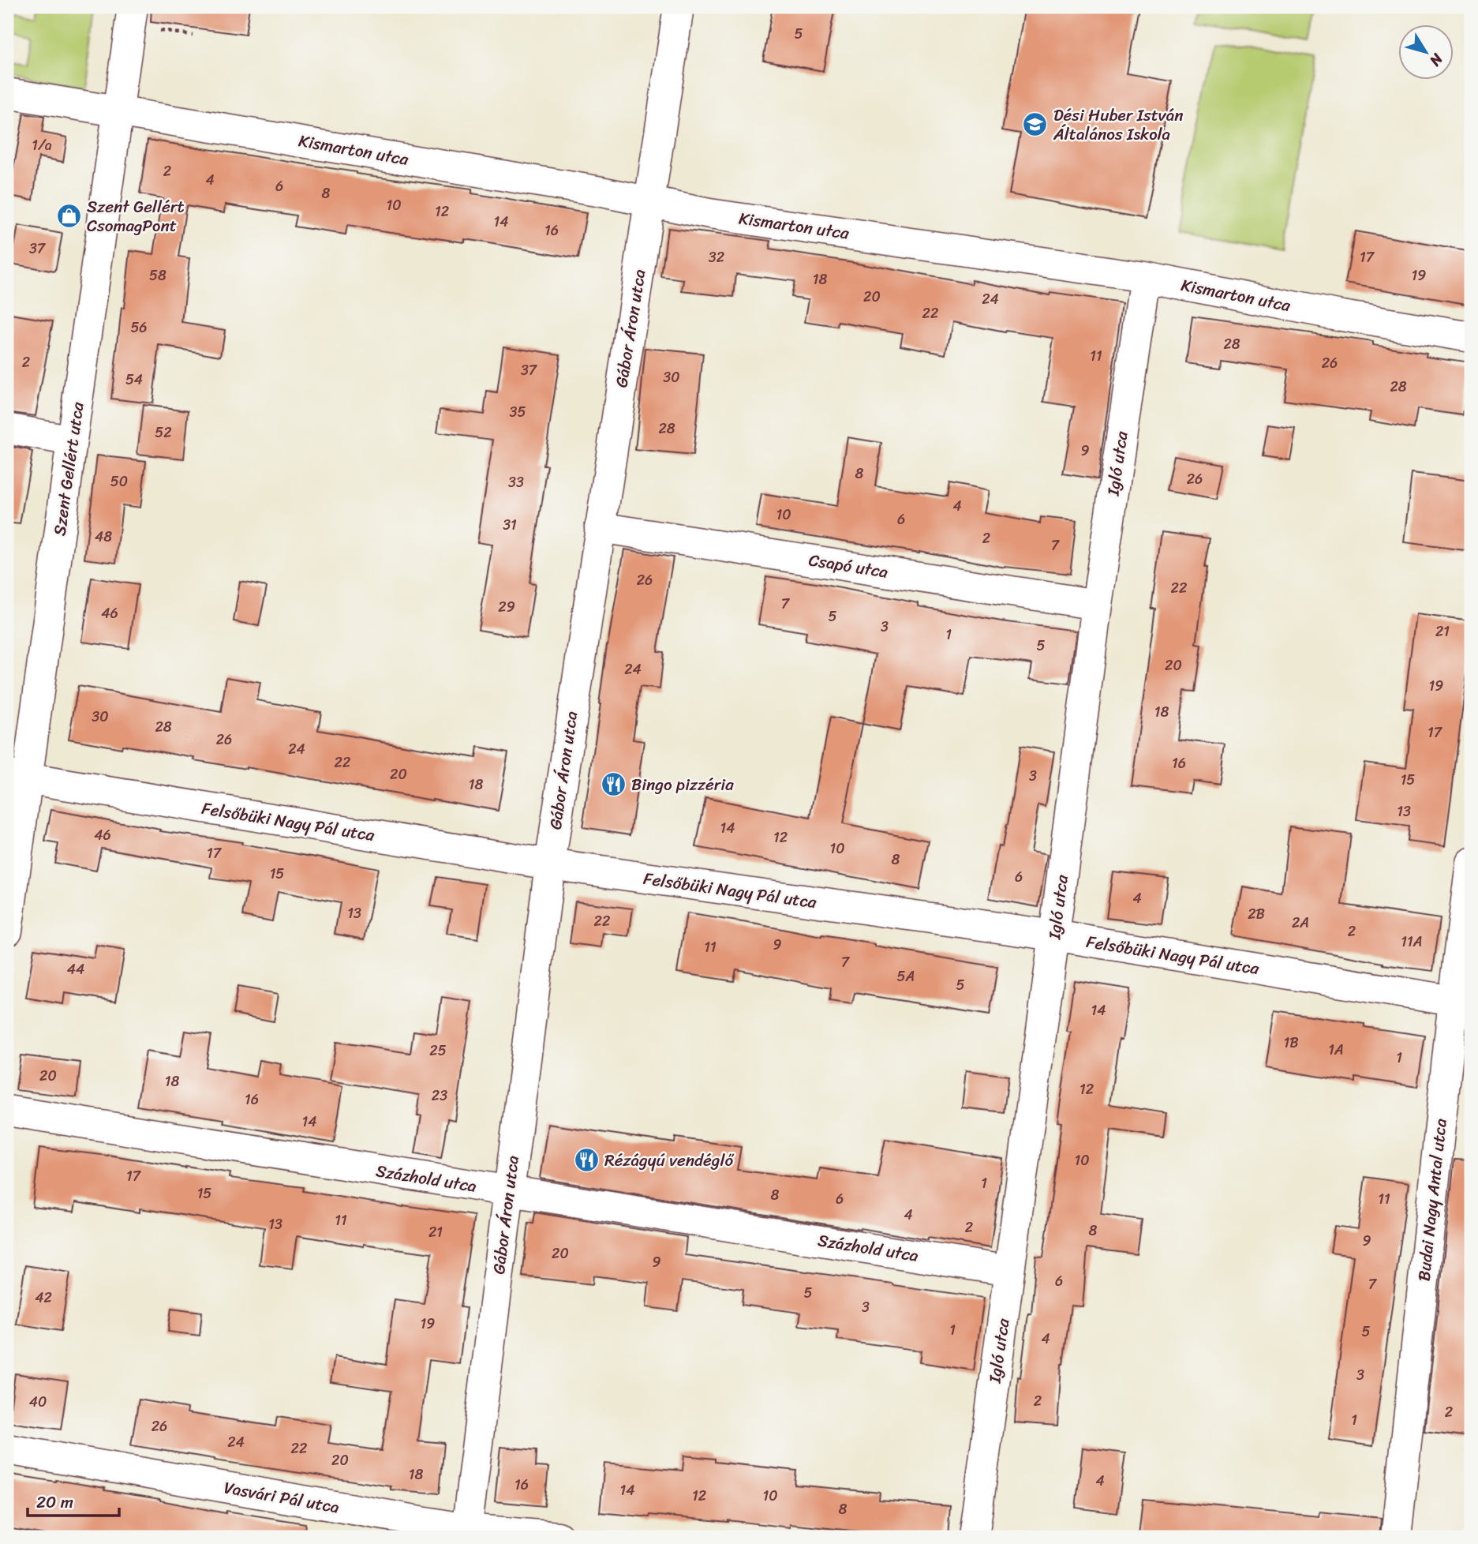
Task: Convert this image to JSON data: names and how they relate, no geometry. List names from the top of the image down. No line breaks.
{"streets":{"street":["Kismarton utca","Gábor Áron utca","Igló utca","Szent Gellért utca","Csapó utca","Felsőbüki Nagy Pál utca","Százhold utca","Budai Nagy Antal utca","Vasvári Pál utca"]},"crossings":[["Kismarton utca","Gábor Áron utca"],["Kismarton utca","Igló utca"],["Kismarton utca","Szent Gellért utca"],["Gábor Áron utca","Csapó utca"],["Gábor Áron utca","Felsőbüki Nagy Pál utca"],["Gábor Áron utca","Százhold utca"],["Gábor Áron utca","Vasvári Pál utca"],["Igló utca","Csapó utca"],["Igló utca","Felsőbüki Nagy Pál utca"],["Igló utca","Százhold utca"],["Szent Gellért utca","Felsőbüki Nagy Pál utca"],["Felsőbüki Nagy Pál utca","Budai Nagy Antal utca"]],"places":{"school or university":["Dési Huber István Általános Iskola"],"shop":["Szent Gellért CsomagPont"],"restaurant":["Bingo pizzéria","Rézágyú vendéglő"]},"house_numbers":["5","1/a","2","4","6","8","10","12","14","16","37","32","17","58","19","18","20","24","22","56","28","11","2","26","37","30","54","28","35","28","52","9","8","26","50","33","4","10","6","31","48","2","7","26","22","7","29","46","5","3","21","1","5","20","24","19","18","30","28","17","26","24","22","16","20","3","15","18","13","14","46","12","10","17","8","15","6","4","13","2B","22","2A","2","11A","9","11","7","44","5A","5","14","1B","1A","25","1","20","18","12","23","16","14","10","17","1","15","8","6","11","4","11","13","2","8","21","9","20","9","6","7","5","42","3","19","1","5","4","3","2","40","2","1","26","24","22","20","18","4","16","14","12","10","8"],"scale_bar":"20 m","north":"bottom right"}
